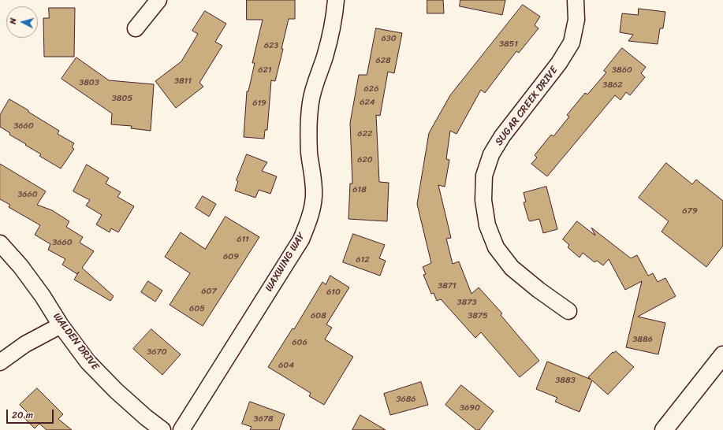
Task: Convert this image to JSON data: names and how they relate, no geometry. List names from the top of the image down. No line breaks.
{"streets":{"street":["SUGAR CREEK DRIVE","WAXWING WAY","WALDEN DRIVE"]},"house_numbers":["630","3851","623","628","621","3860","3811","3803","3862","626","3805","624","619","3660","622","620","618","3660","679","611","3660","609","612","3871","607","610","3873","605","608","3875","3886","606","3670","604","3883","3686","3690","3678"],"scale_bar":"20 m","north":"left"}
